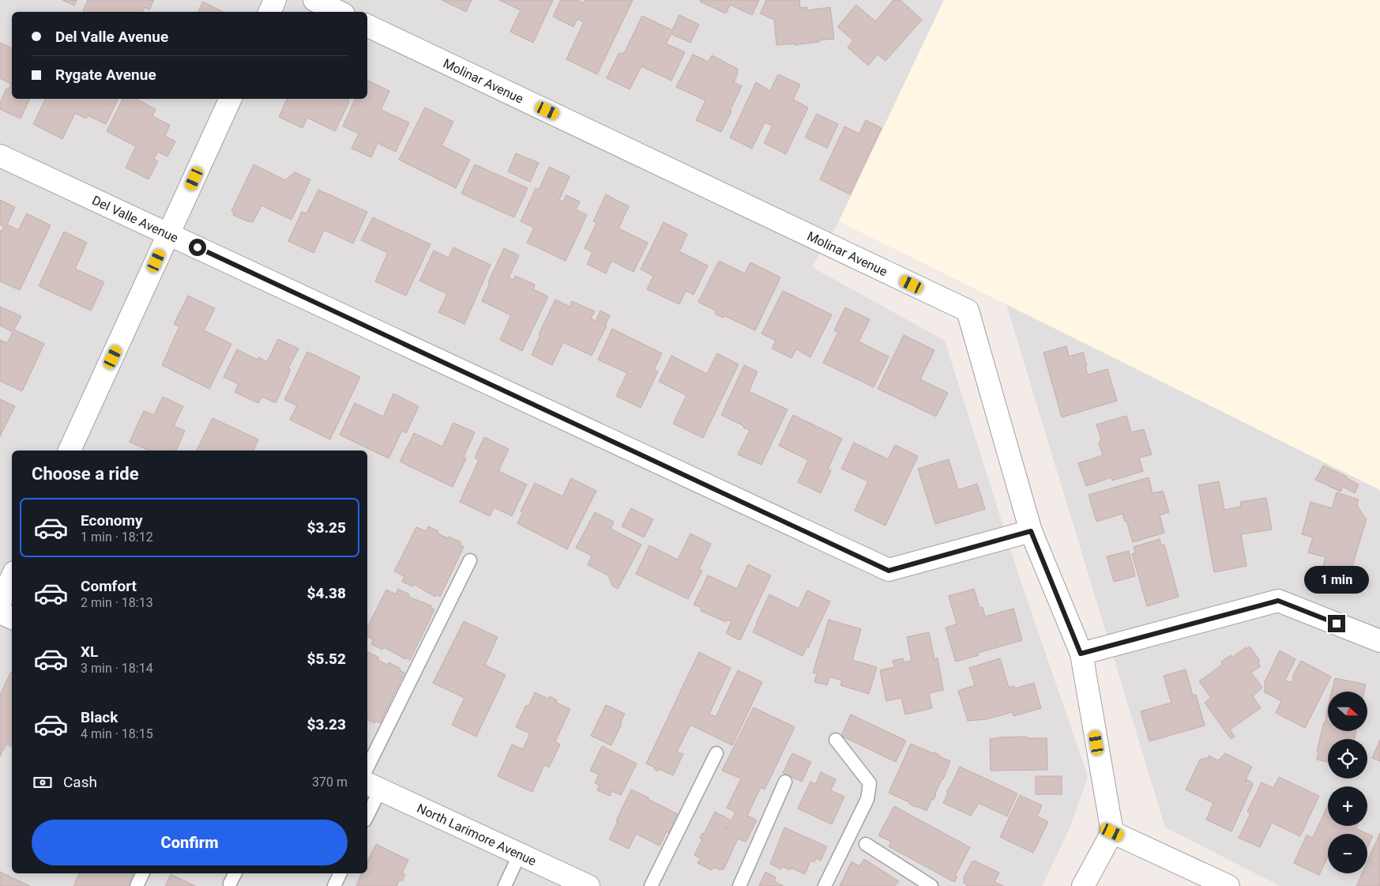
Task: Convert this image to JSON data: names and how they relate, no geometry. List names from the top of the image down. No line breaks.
{"streets":{"street":["Molinar Avenue","Del Valle Avenue","North Larimore Avenue"]},"crossings":[["Molinar Avenue","Del Valle Avenue"]],"north":"right","page":{"banner":["Del Valle Avenue","Rygate Avenue"],"heading":"Choose a ride","list":[{"name":"Economy","note":"1 min · 18:12","value":"$3.25"},{"name":"Comfort","note":"2 min · 18:13","value":"$4.38"},{"name":"XL","note":"3 min · 18:14","value":"$5.52"},{"name":"Black","note":"4 min · 18:15","value":"$3.23"}],"bubble":"1 min","map_buttons":["+","−"],"pay":["Cash","370 m"],"buttons":"Confirm"}}
